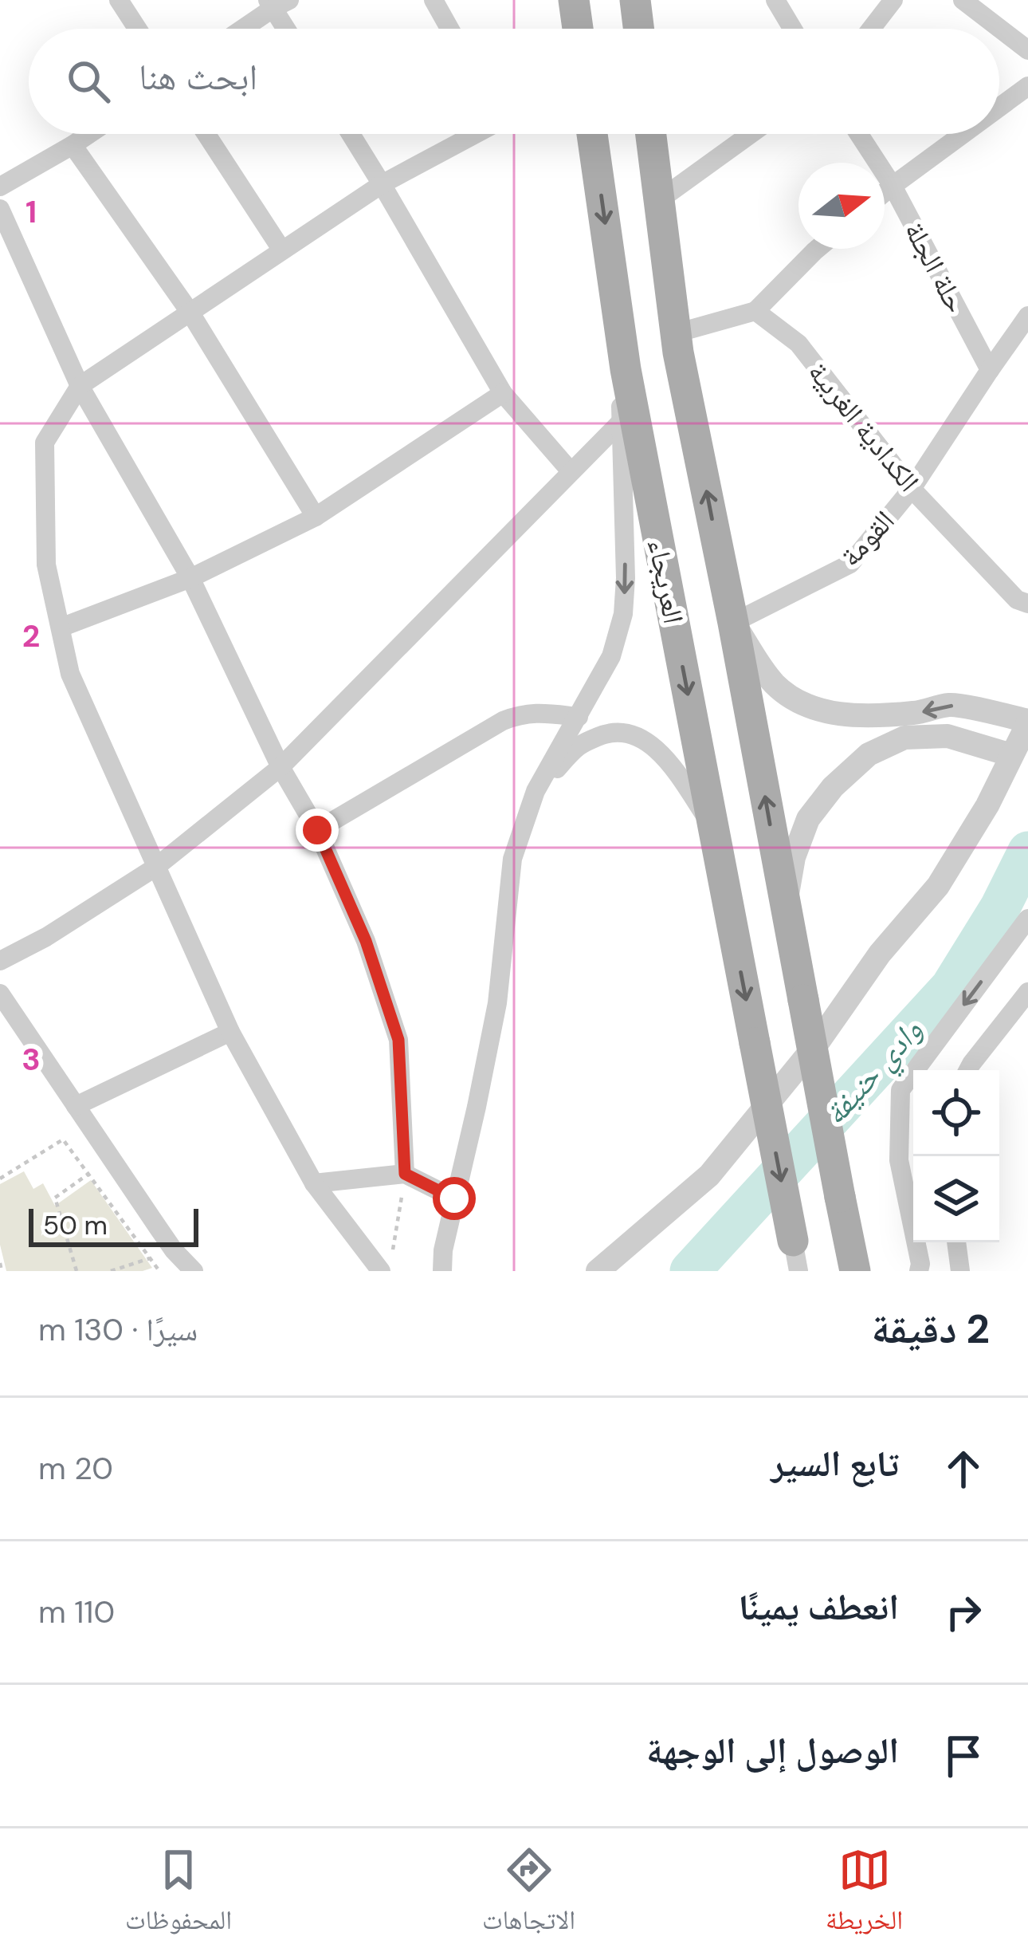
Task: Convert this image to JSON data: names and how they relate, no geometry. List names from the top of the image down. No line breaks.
{"streets":{"main road":["العريجاء"],"street":["حلة الجلة","الكدادية الغربية","القومة"]},"crossings":[["حلة الجلة","القومة"],["الكدادية الغربية","القومة"],["القومة","العريجاء"]],"water":["وادي حنيفة"],"scale_bar":"50 m","north":"right","page":{"search":"ابحث هنا","scale":"50 m","heading":["2 دقيقة","سيرًا · 130 m"],"list":[["تابع السير","20 m"],["انعطف يمينًا","110 m"],"الوصول إلى الوجهة"],"nav":["الخريطة","الاتجاهات","المحفوظات"]},"grid":{"rows":["1","2","3"]}}
